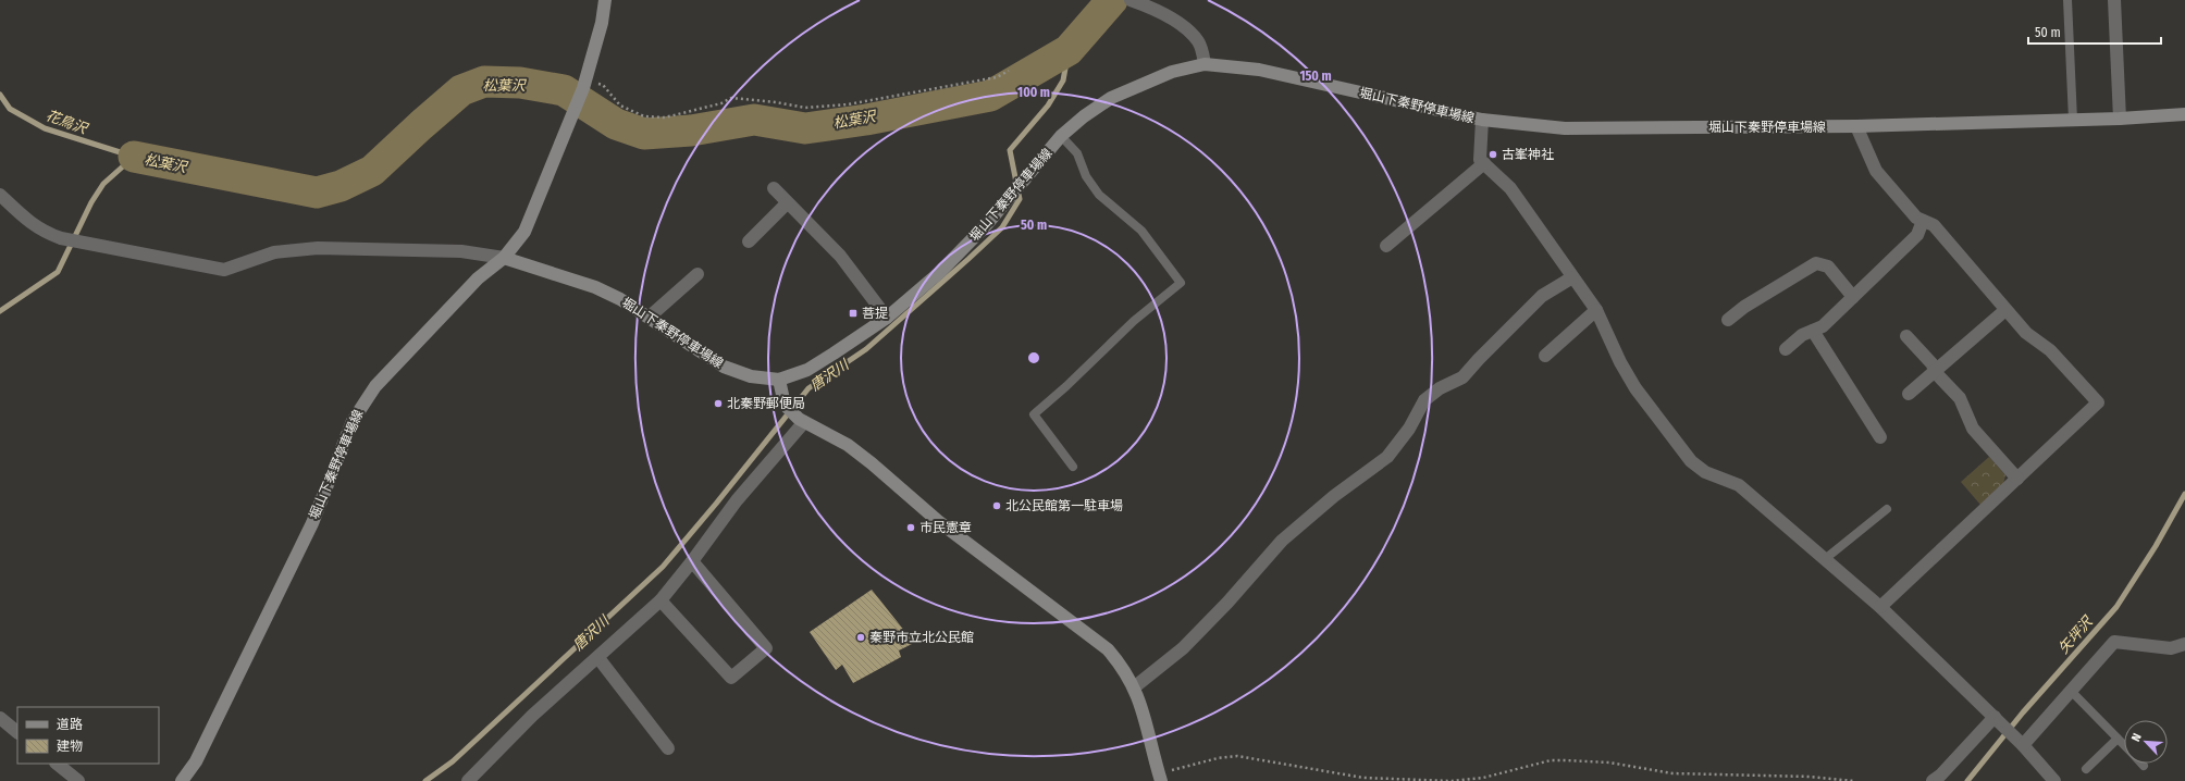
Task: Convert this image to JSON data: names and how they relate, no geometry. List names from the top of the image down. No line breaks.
{"streets":{"main road":["堀山下秦野停車場線"]},"water":["松葉沢","花鳥沢","唐沢川","矢坪沢"],"places":{"other":["古峯神社","北秦野郵便局","北公民館第一駐車場","市民憲章","秦野市立北公民館"],"transit":["菩提"]},"legend":["道路","建物"],"scale_bar":"50 m","north":"top left","rings":["150 m","100 m","50 m"]}
